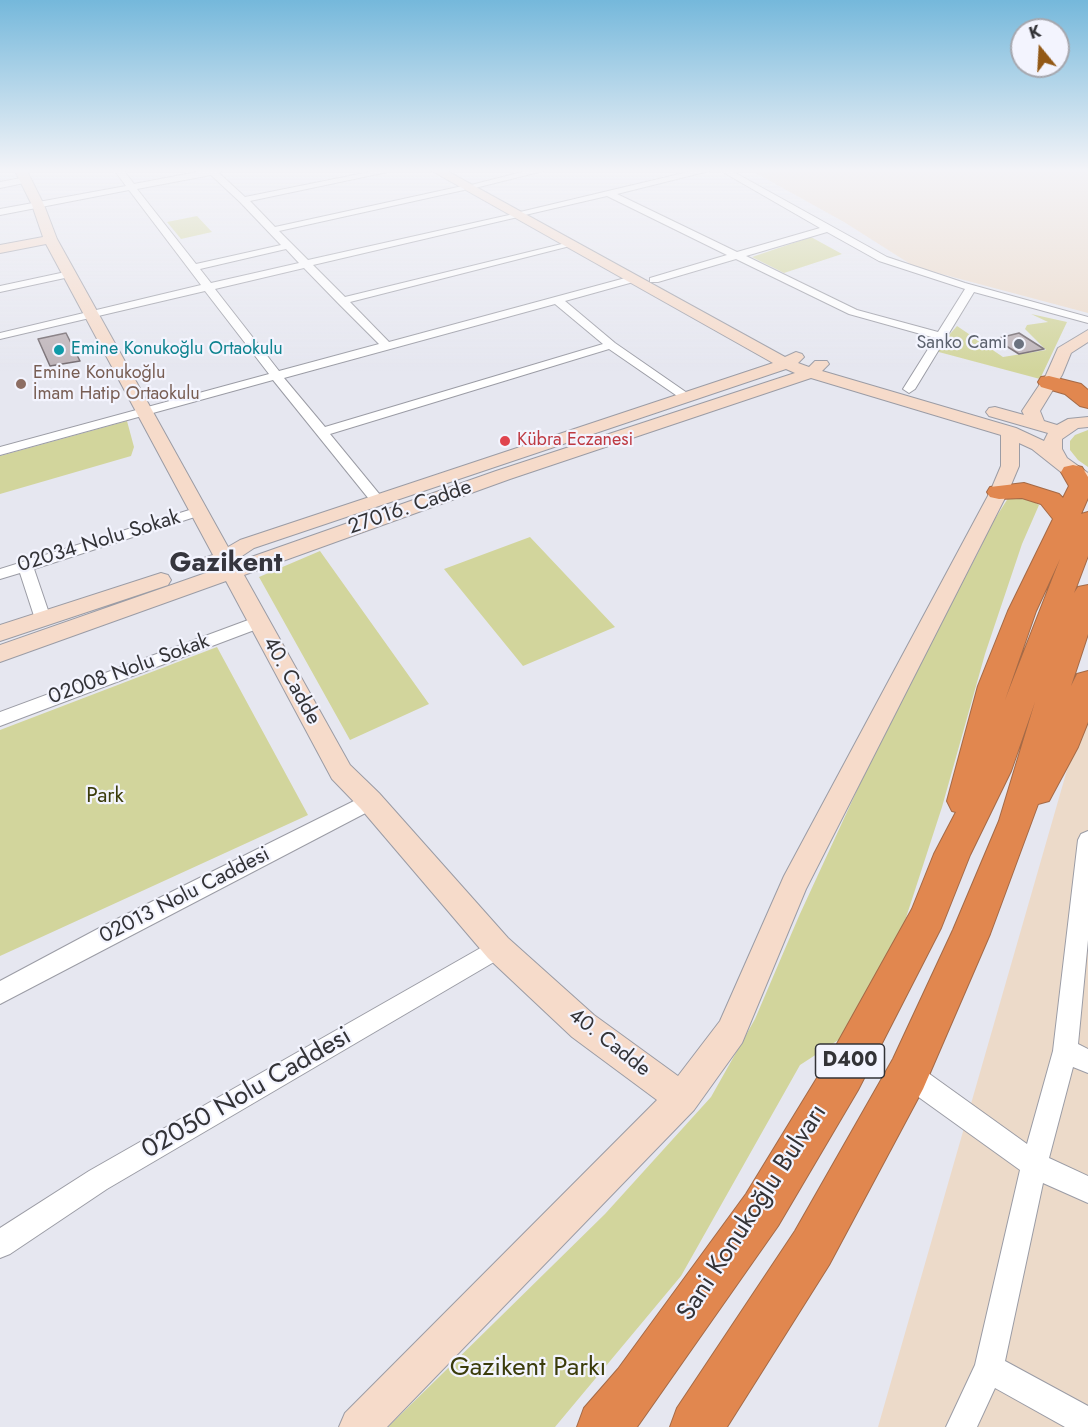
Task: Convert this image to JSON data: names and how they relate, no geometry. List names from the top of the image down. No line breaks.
{"streets":{"highway":["D400","Sani Konukoğlu Bulvarı"],"street":["27016. Cadde","02034 Nolu Sokak","02008 Nolu Sokak","40. Cadde","02013 Nolu Caddesi","02050 Nolu Caddesi"]},"crossings":[["27016. Cadde","40. Cadde"],["02034 Nolu Sokak","40. Cadde"],["02008 Nolu Sokak","40. Cadde"],["40. Cadde","02013 Nolu Caddesi"],["40. Cadde","02050 Nolu Caddesi"],["D400","Sani Konukoğlu Bulvarı"]],"districts":["Gazikent"],"parks":["Park","Gazikent Parkı"],"places":["Sanko Cami","Emine Konukoğlu Ortaokulu","Emine Konukoğlu İmam Hatip Ortaokulu","Kübra Eczanesi"],"north":"top"}
